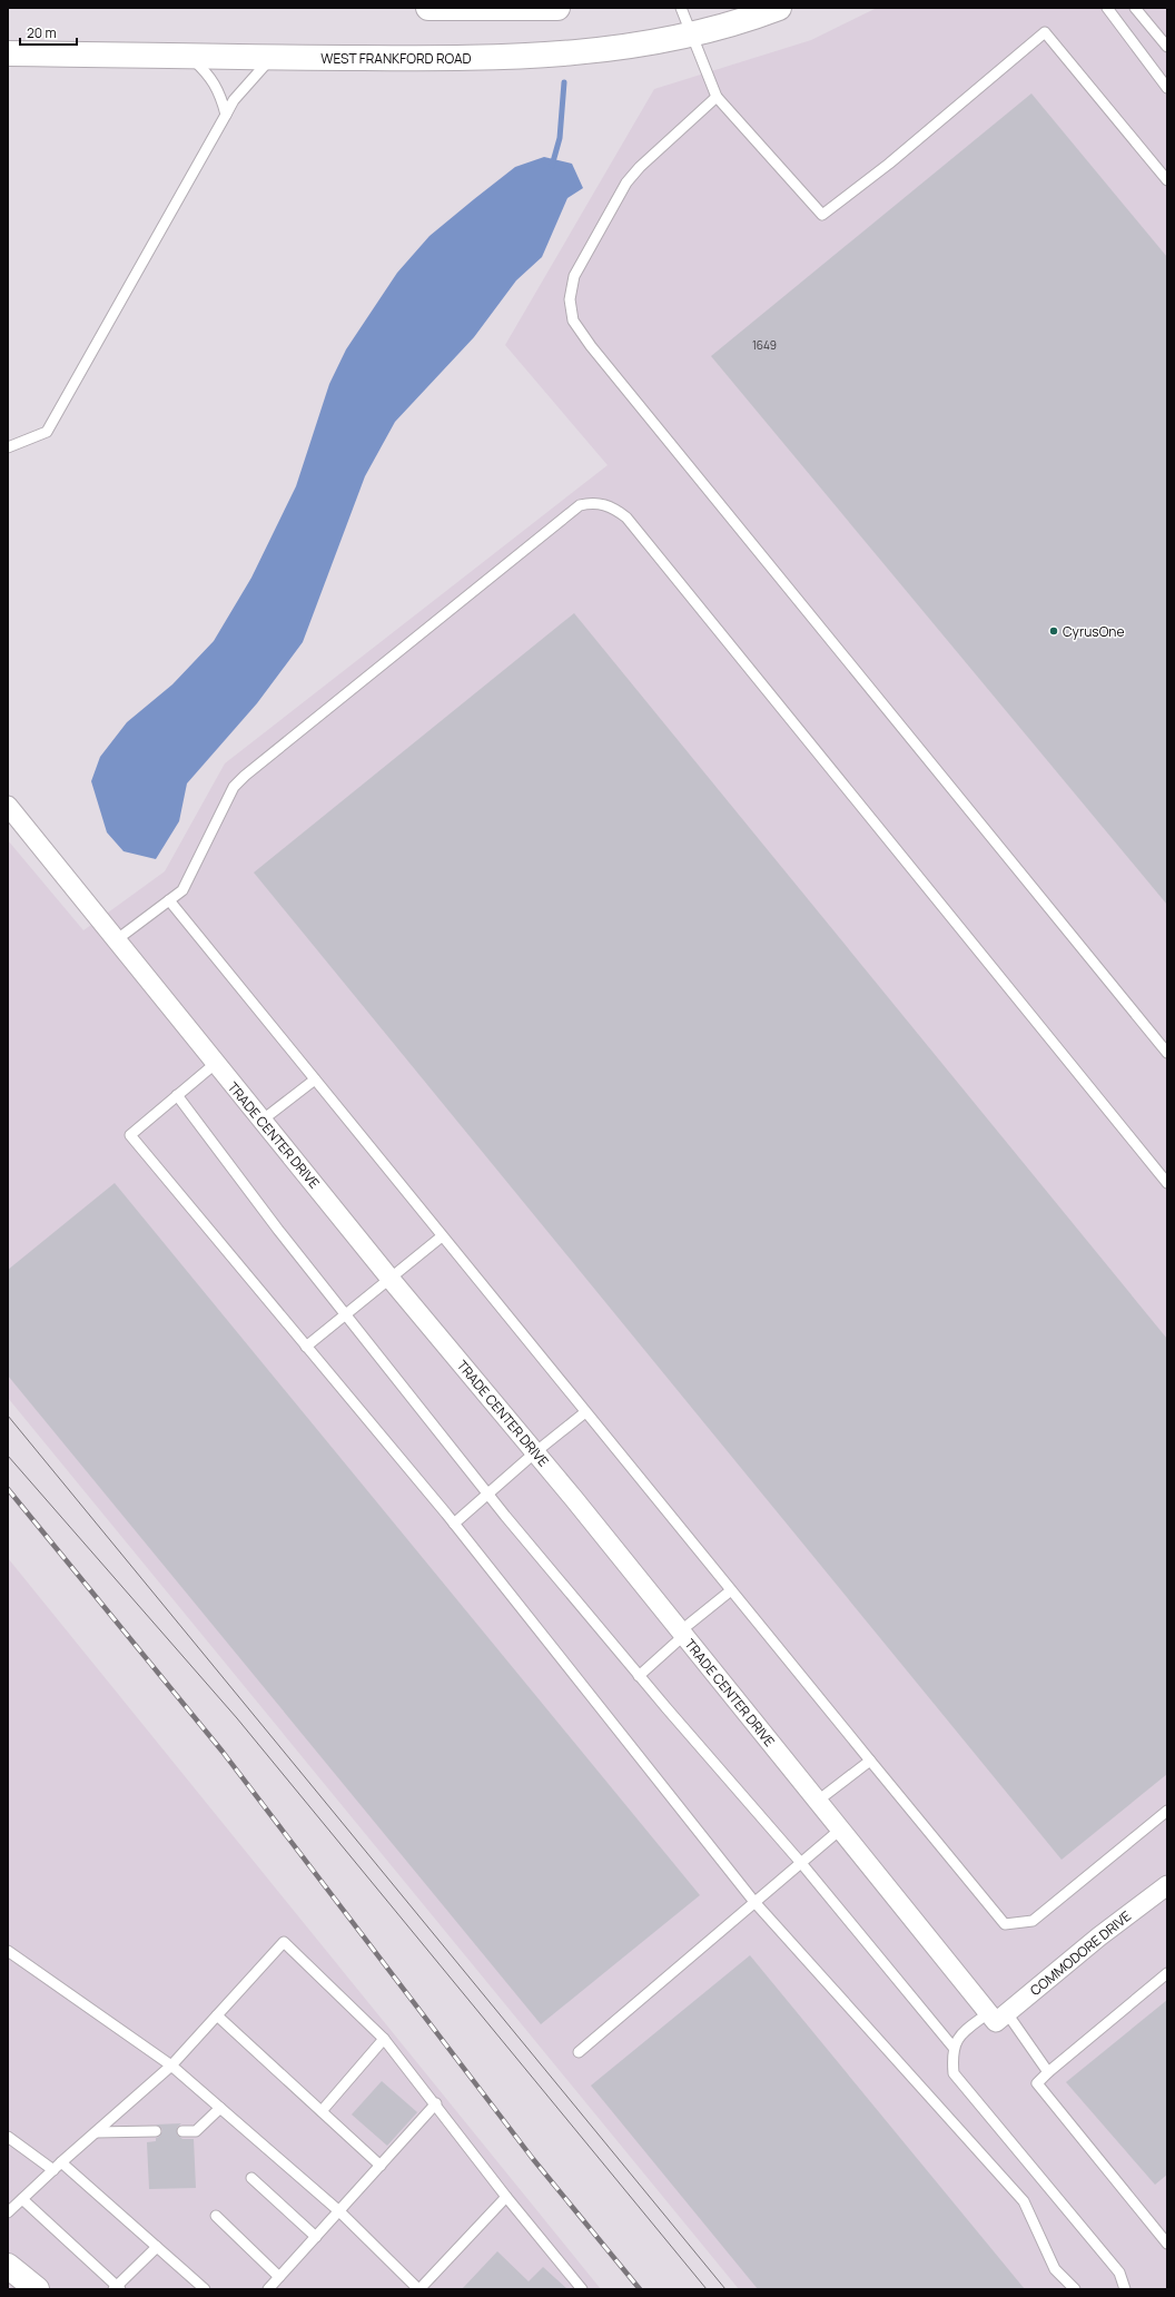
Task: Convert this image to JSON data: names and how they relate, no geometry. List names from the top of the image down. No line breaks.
{"streets":{"main road":["WEST FRANKFORD ROAD"],"street":["TRADE CENTER DRIVE","COMMODORE DRIVE"]},"crossings":[["TRADE CENTER DRIVE","COMMODORE DRIVE"]],"places":["CyrusOne"],"house_numbers":["1649"],"scale_bar":"20 m"}
